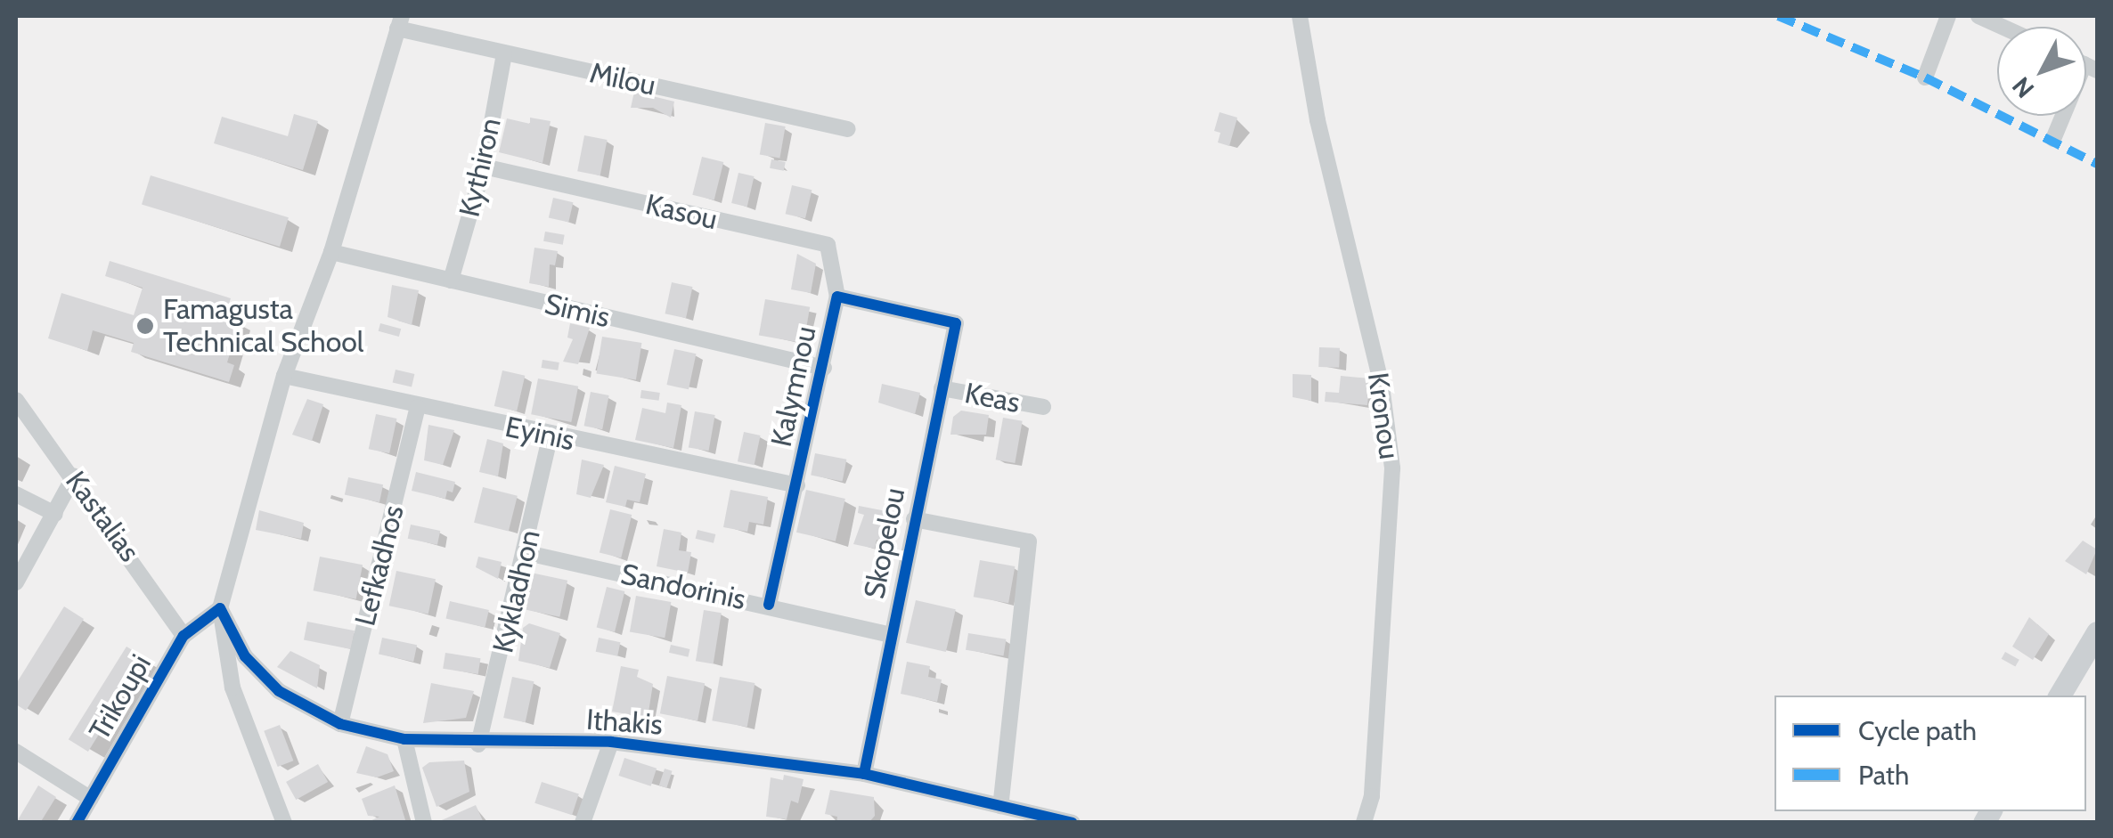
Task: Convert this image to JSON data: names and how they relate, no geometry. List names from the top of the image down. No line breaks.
{"streets":{"street":["Milou","Kythiron","Kasou","Simis","Kalymnou","Keas","Kronou","Eyinis","Kastalias","Skopelou","Lefkadhos","Sandorinis","Kykladhon","Trikoupi","Ithakis"]},"crossings":[["Milou","Kythiron"],["Kythiron","Kasou"],["Kythiron","Simis"],["Kasou","Kalymnou"],["Simis","Kalymnou"],["Kalymnou","Eyinis"],["Kalymnou","Skopelou"],["Kalymnou","Sandorinis"],["Keas","Skopelou"],["Eyinis","Lefkadhos"],["Eyinis","Kykladhon"],["Kastalias","Trikoupi"],["Skopelou","Sandorinis"],["Skopelou","Ithakis"],["Lefkadhos","Ithakis"],["Sandorinis","Kykladhon"],["Kykladhon","Ithakis"],["Trikoupi","Ithakis"]],"places":["Famagusta Technical School"],"legend":["Cycle path","Path"],"north":"bottom left"}
